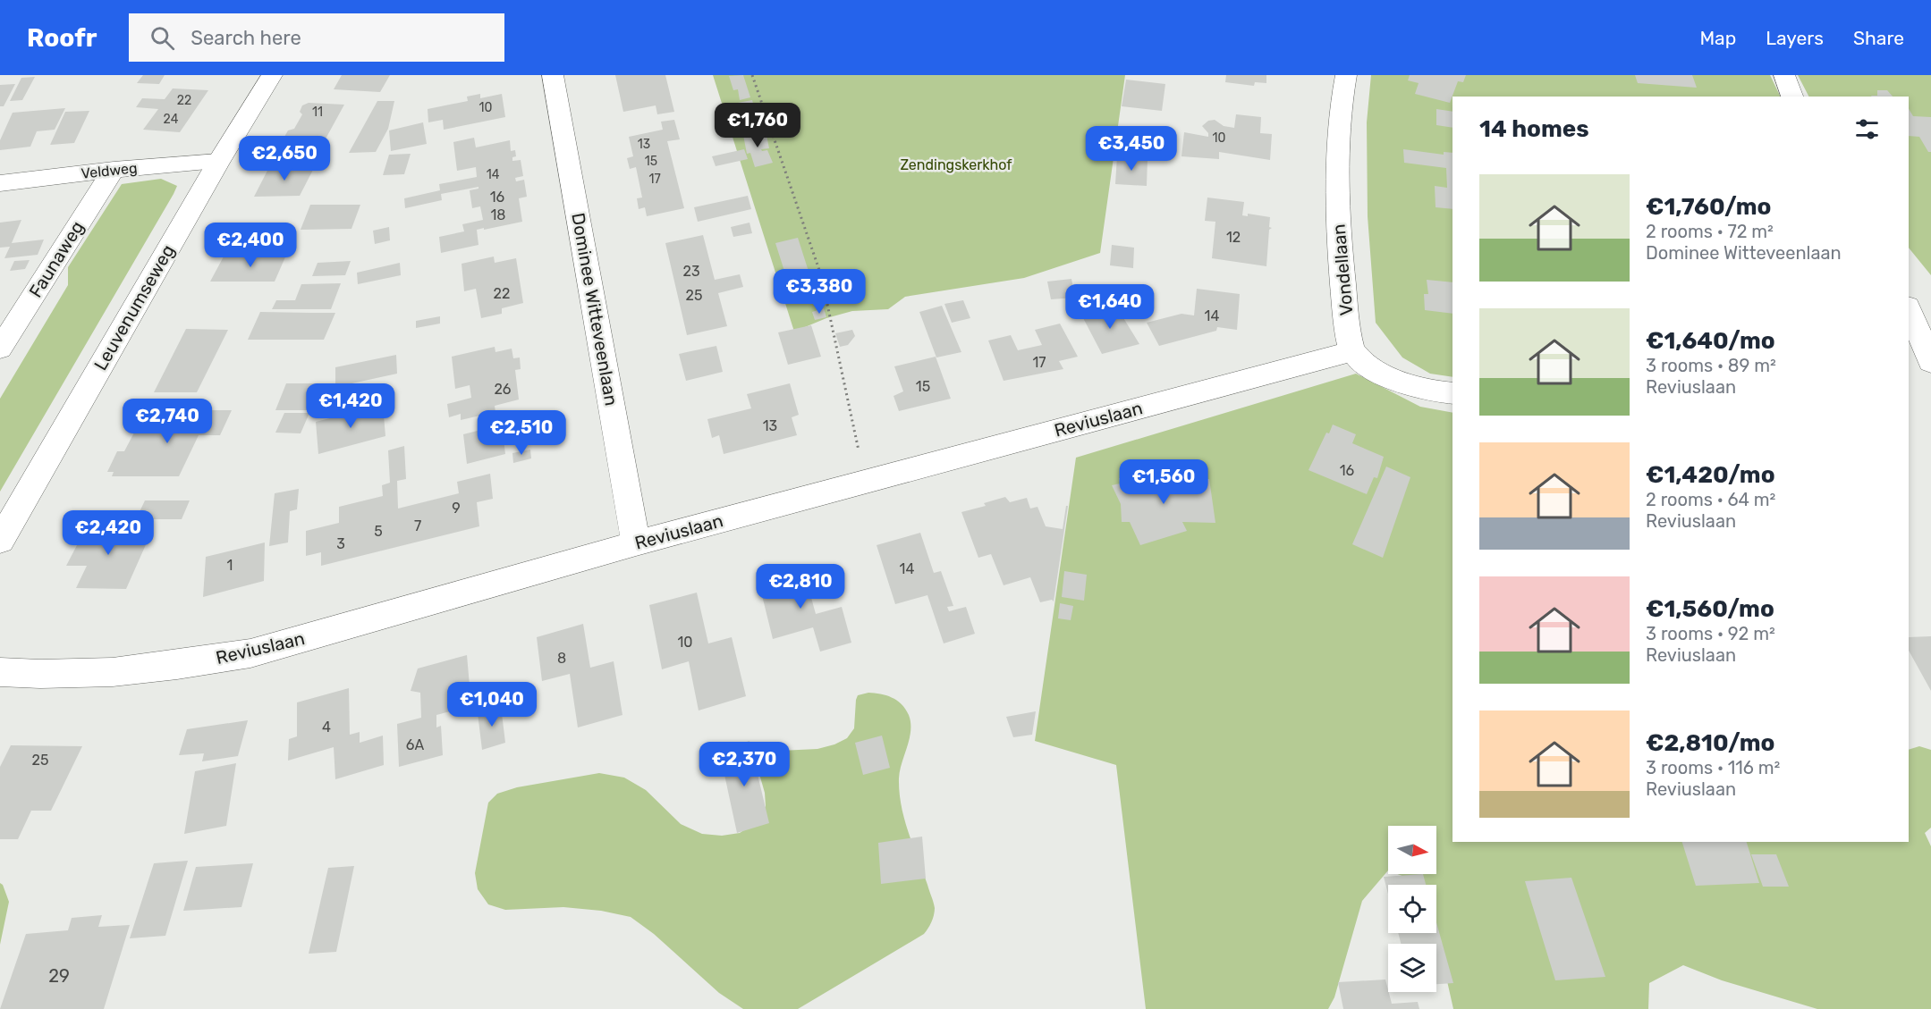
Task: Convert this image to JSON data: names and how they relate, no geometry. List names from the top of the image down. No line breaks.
{"streets":{"street":["Veldweg","Faunaweg","Vondellaan","Leuvenumseweg","Dominee Witteveenlaan","Reviuslaan"]},"crossings":[["Veldweg","Faunaweg"],["Veldweg","Leuvenumseweg"],["Vondellaan","Reviuslaan"],["Dominee Witteveenlaan","Reviuslaan"]],"parks":["Zendingskerkhof"],"house_numbers":["22","10","11","24","10","13","15","14","17","16","18","12","23","22","25","14","17","15","26","13","16","9","7","5","3","1","14","10","8","4","6A","25","29"],"north":"right","page":{"header":"Roofr","search":"Search here","nav":["Map","Layers","Share"],"heading":"14 homes","price":["€1,760","€3,450","€2,650","€2,400","€3,380","€1,640","€1,420","€2,740","€2,510","€1,560","€2,420","€2,810","€1,040","€2,370"],"list":[{"name":"€1,760/mo","note":"2 rooms · 72 m² · Dominee Witteveenlaan"},{"name":"€1,640/mo","note":"3 rooms · 89 m² · Reviuslaan"},{"name":"€1,420/mo","note":"2 rooms · 64 m² · Reviuslaan"},{"name":"€1,560/mo","note":"3 rooms · 92 m² · Reviuslaan"},{"name":"€2,810/mo","note":"3 rooms · 116 m² · Reviuslaan"}]}}
